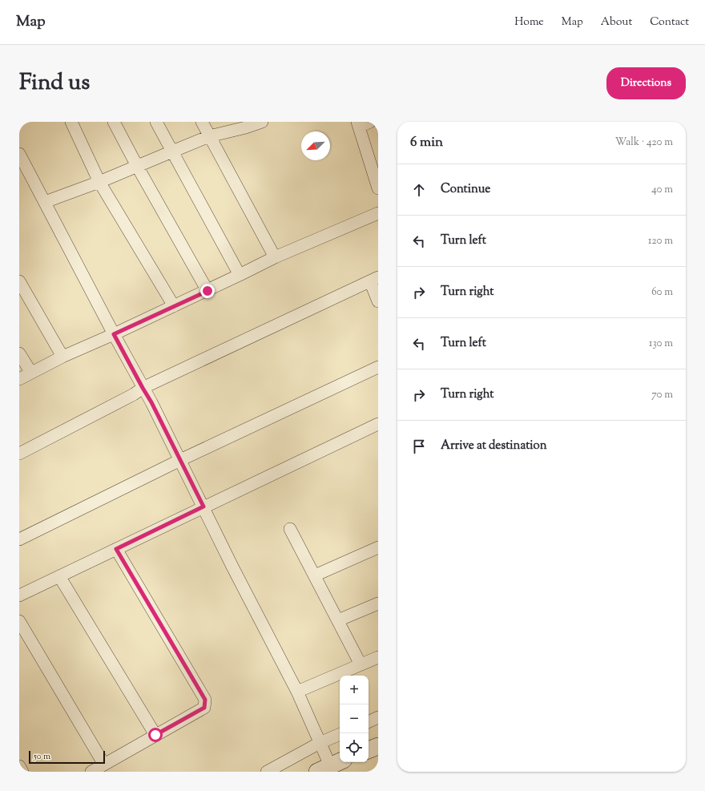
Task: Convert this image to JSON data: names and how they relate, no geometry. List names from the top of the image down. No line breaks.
{"scale_bar":"50 m","north":"bottom left","page":{"header":"Map","nav":["Home","Map","About","Contact"],"title":"Find us","buttons":"Directions","heading":["6 min","Walk · 420 m"],"list":[["Continue","40 m"],["Turn left","120 m"],["Turn right","60 m"],["Turn left","130 m"],["Turn right","70 m"],"Arrive at destination"],"map_buttons":["+","−"],"scale":"50 m"}}
